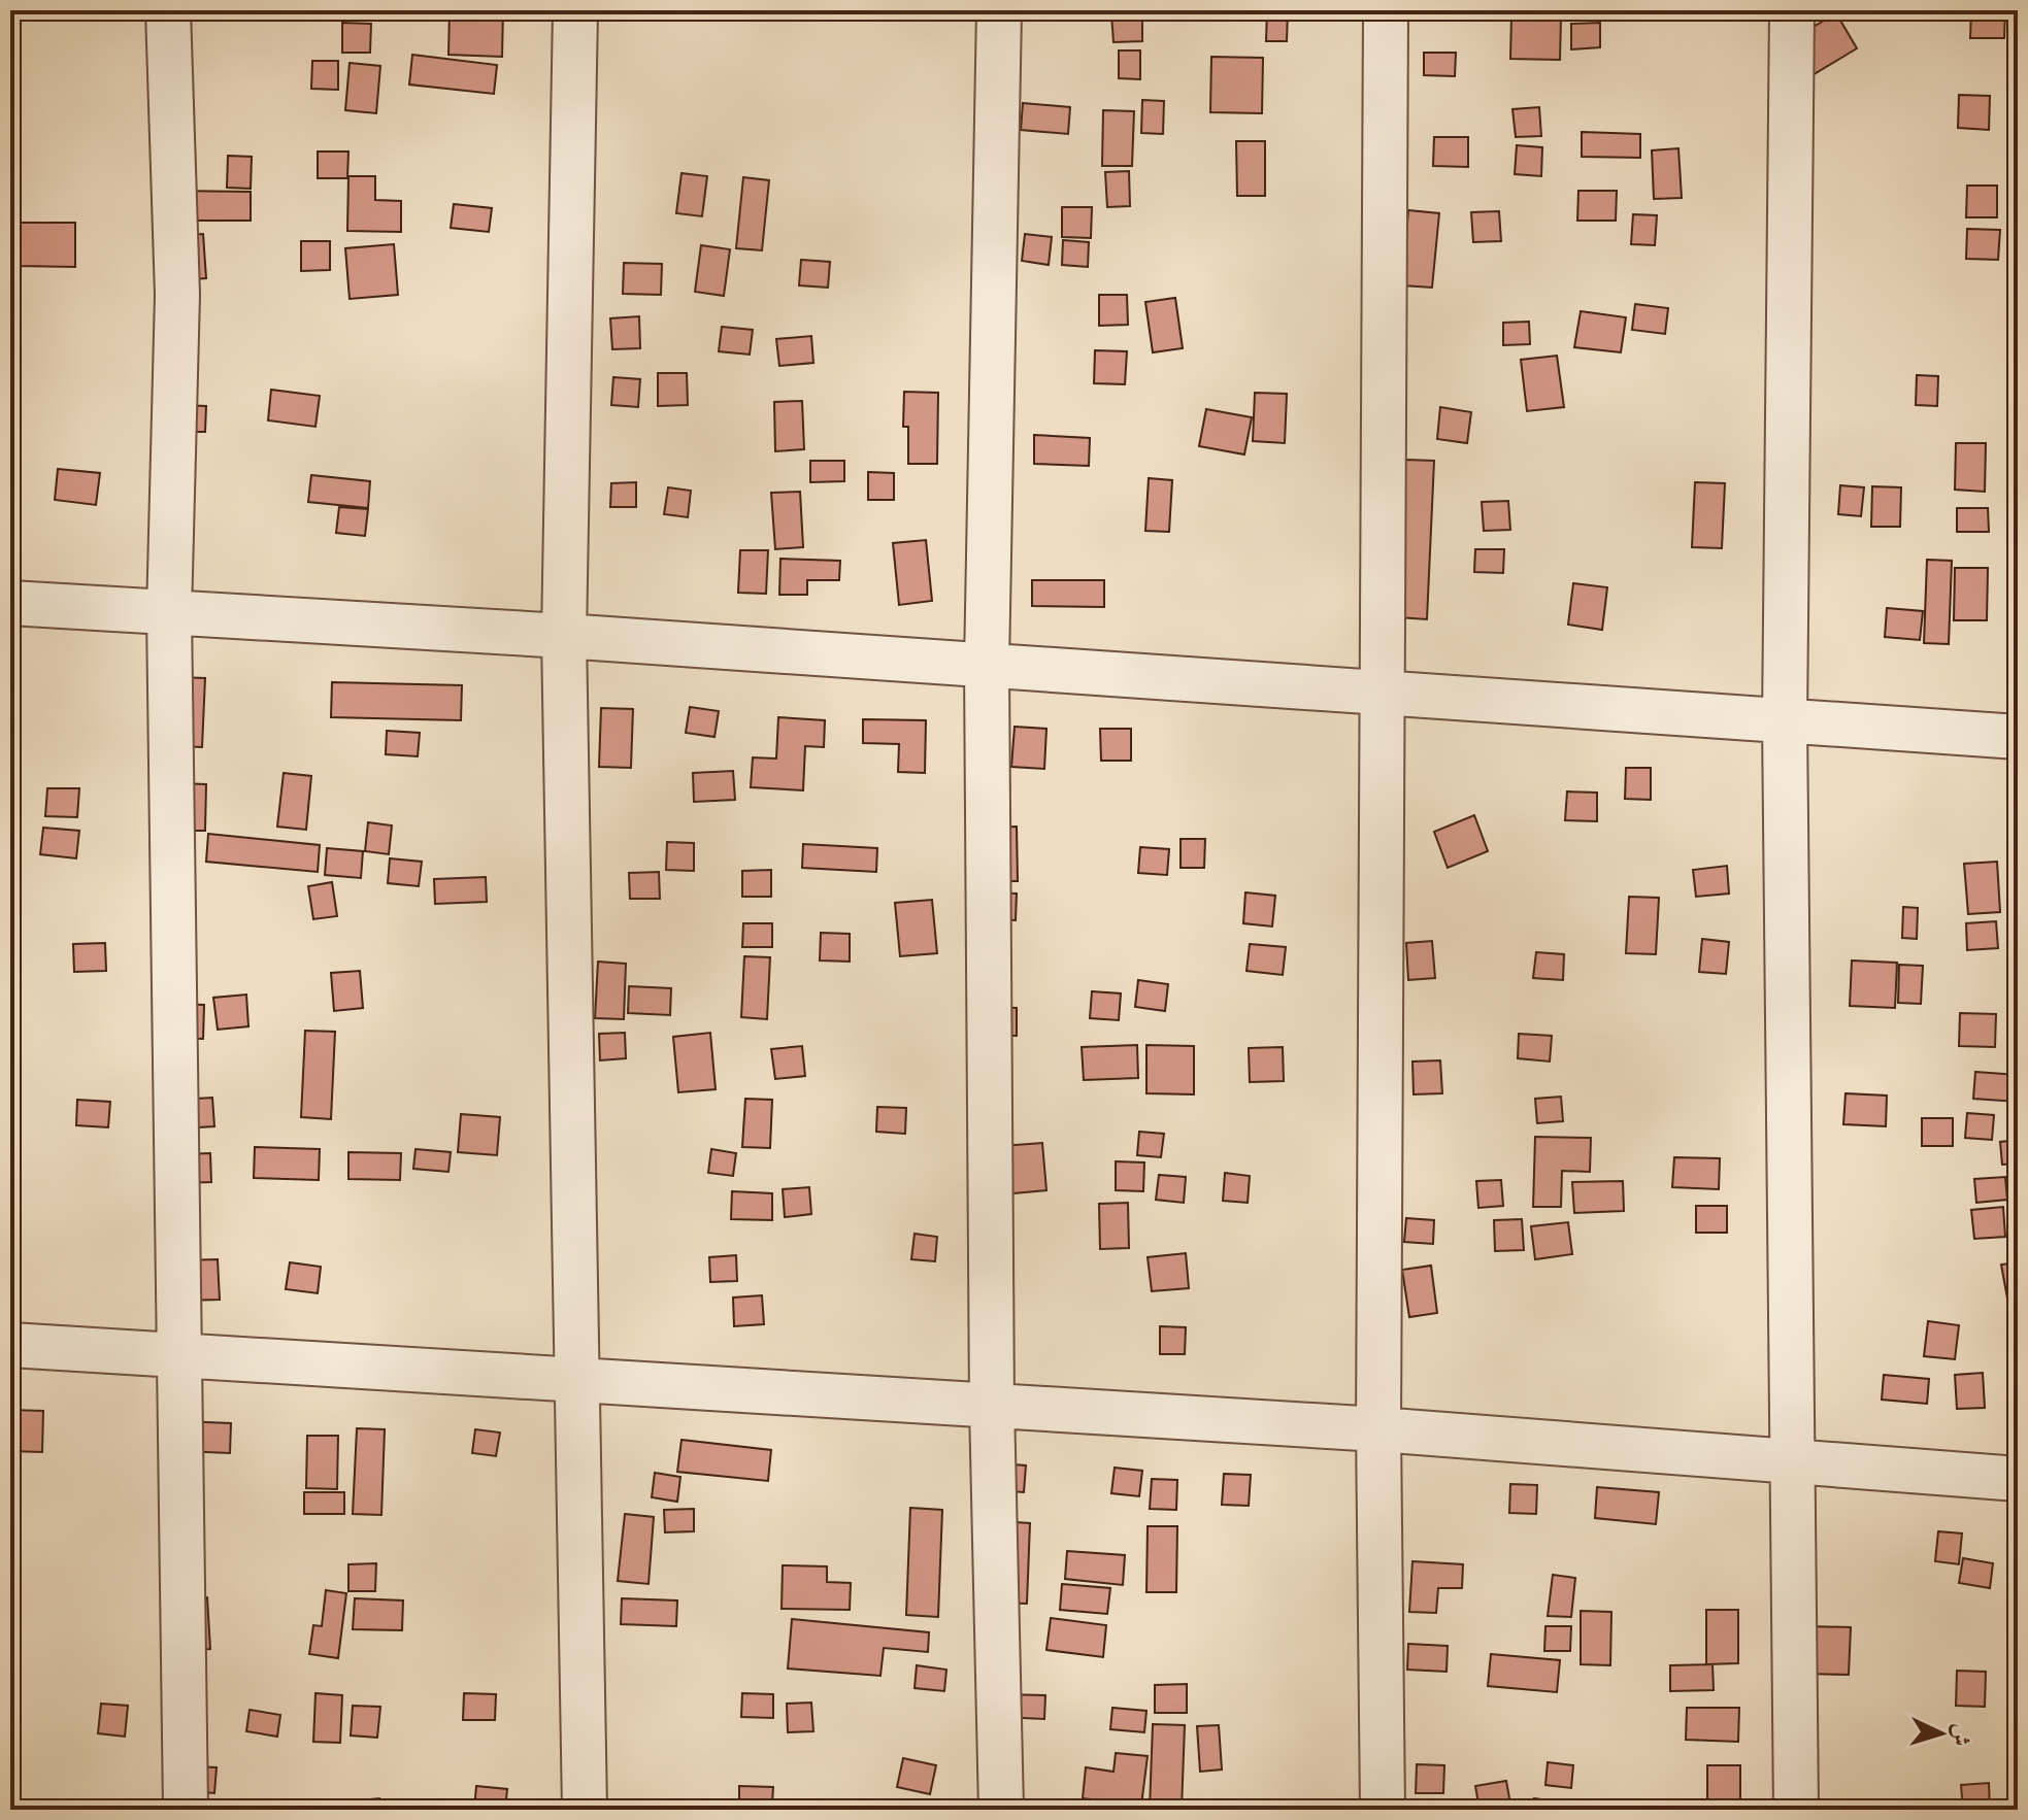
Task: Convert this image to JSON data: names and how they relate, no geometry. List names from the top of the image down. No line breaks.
{"north":"right"}
